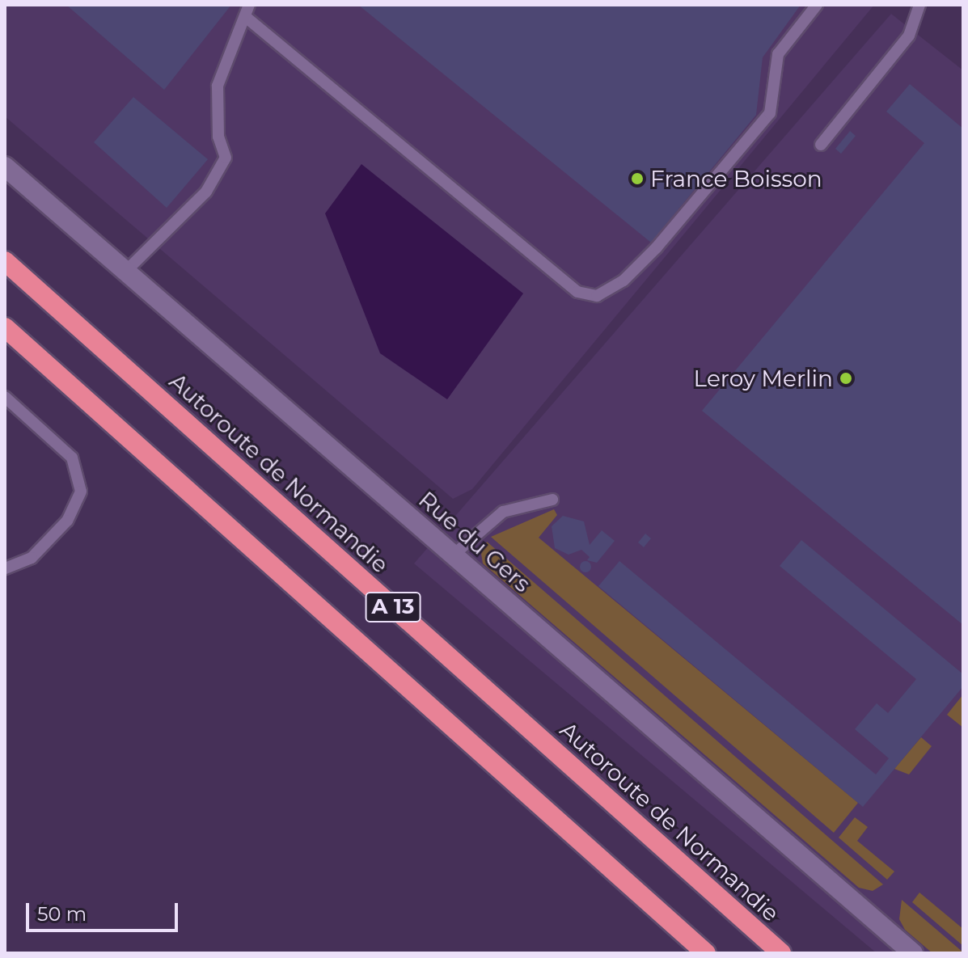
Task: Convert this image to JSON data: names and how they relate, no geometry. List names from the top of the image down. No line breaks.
{"streets":{"highway":["Autoroute de Normandie","A 13"],"street":["Rue du Gers"]},"places":["France Boisson","Leroy Merlin"],"scale_bar":"50 m"}
